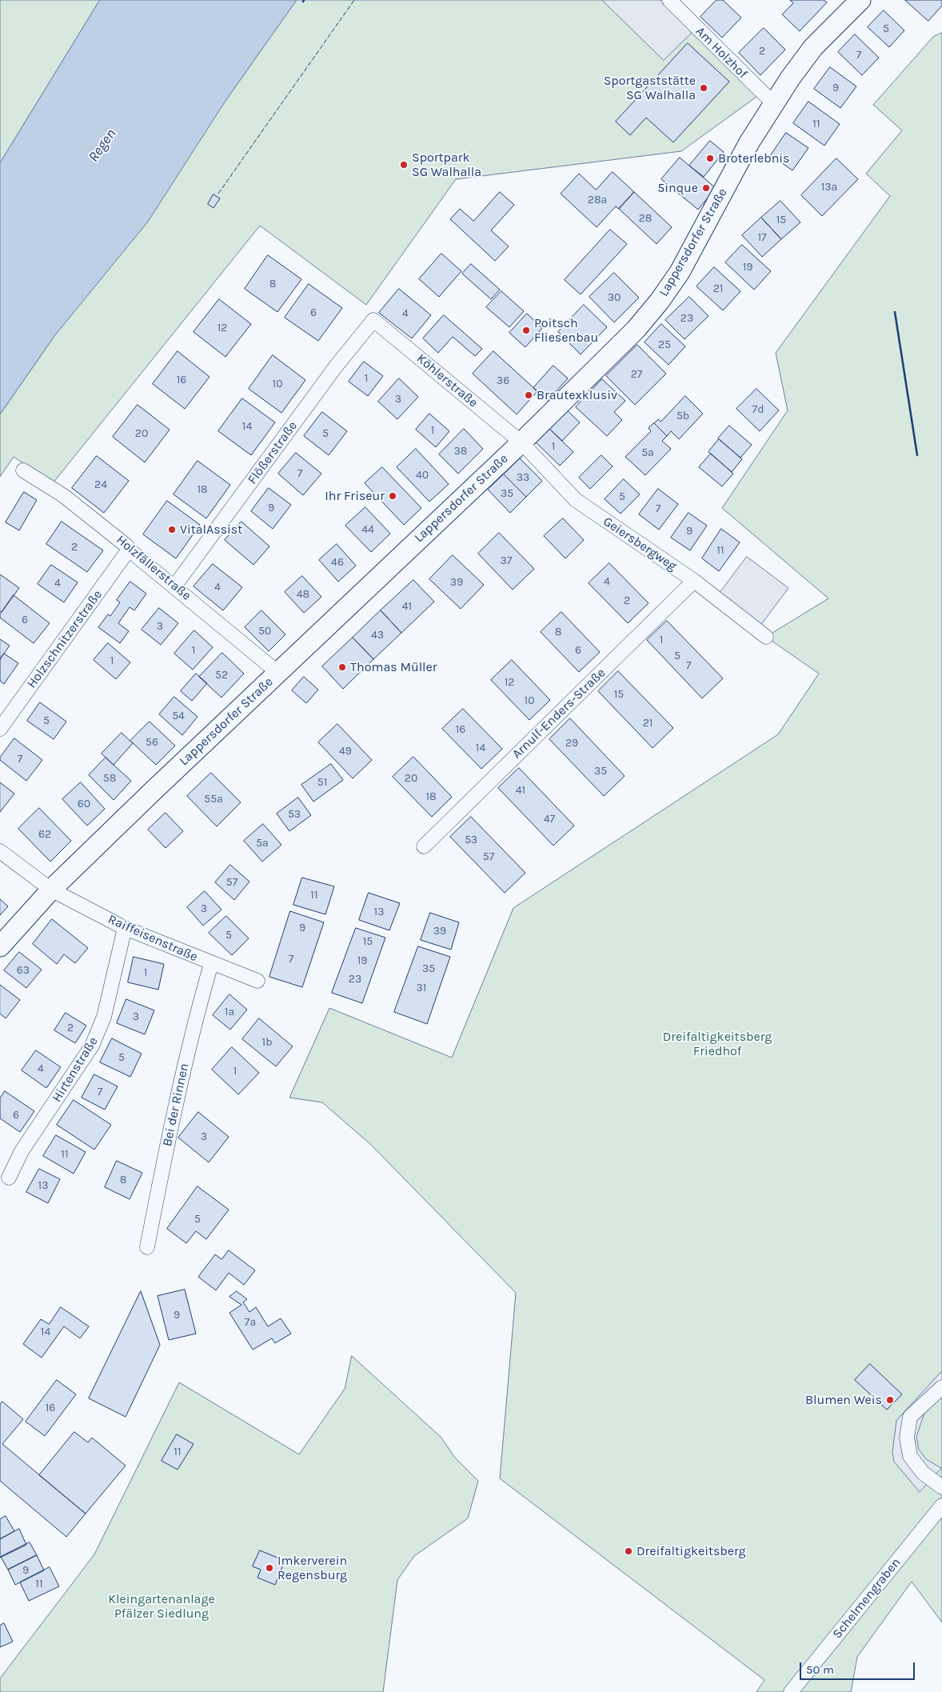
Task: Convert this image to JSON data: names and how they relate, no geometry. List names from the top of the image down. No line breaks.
{"streets":{"street":["Am Holzhof","Lappersdorfer Straße","Köhlerstraße","Flößerstraße","Geiersbergweg","Holzfällerstraße","Holzschnitzerstraße","Arnulf-Enders-Straße","Raiffeisenstraße","Hirtenstraße","Bei der Rinnen","Schelmengraben"]},"crossings":[["Am Holzhof","Lappersdorfer Straße"],["Lappersdorfer Straße","Köhlerstraße"],["Lappersdorfer Straße","Geiersbergweg"],["Lappersdorfer Straße","Holzfällerstraße"],["Lappersdorfer Straße","Raiffeisenstraße"],["Köhlerstraße","Flößerstraße"],["Köhlerstraße","Geiersbergweg"],["Flößerstraße","Holzfällerstraße"],["Geiersbergweg","Arnulf-Enders-Straße"],["Holzfällerstraße","Holzschnitzerstraße"],["Raiffeisenstraße","Hirtenstraße"],["Raiffeisenstraße","Bei der Rinnen"]],"water":["Regen"],"parks":["Dreifaltigkeitsberg Friedhof","Kleingartenanlage Pfälzer Siedlung"],"places":["Sportgaststätte SG Walhalla","Broterlebnis","Sportpark SG Walhalla","5inque","Poitsch Fliesenbau","Brautexklusiv","Ihr Friseur","VitalAssist","Thomas Müller","Blumen Weis","Dreifaltigkeitsberg","Imkerverein Regensburg"],"house_numbers":["5","2","7","9","11","13a","28a","28","15","17","19","8","21","30","6","4","23","12","25","27","1","16","36","10","3","7d","5b","14","1","20","5","1","38","5a","7","40","33","24","18","35","5","9","7","44","9","2","11","37","46","4","39","4","4","48","2","41","6","3","50","8","43","1","1","6","5","1","7","52","12","15","10","54","5","21","16","56","29","14","49","7","35","58","20","51","41","18","55a","60","53","47","62","53","5a","57","57","11","3","13","9","39","5","15","7","19","35","63","1","23","31","1a","3","2","1b","5","4","1","7","6","3","11","8","13","5","9","7a","14","16","11","9","11"],"scale_bar":"50 m"}
